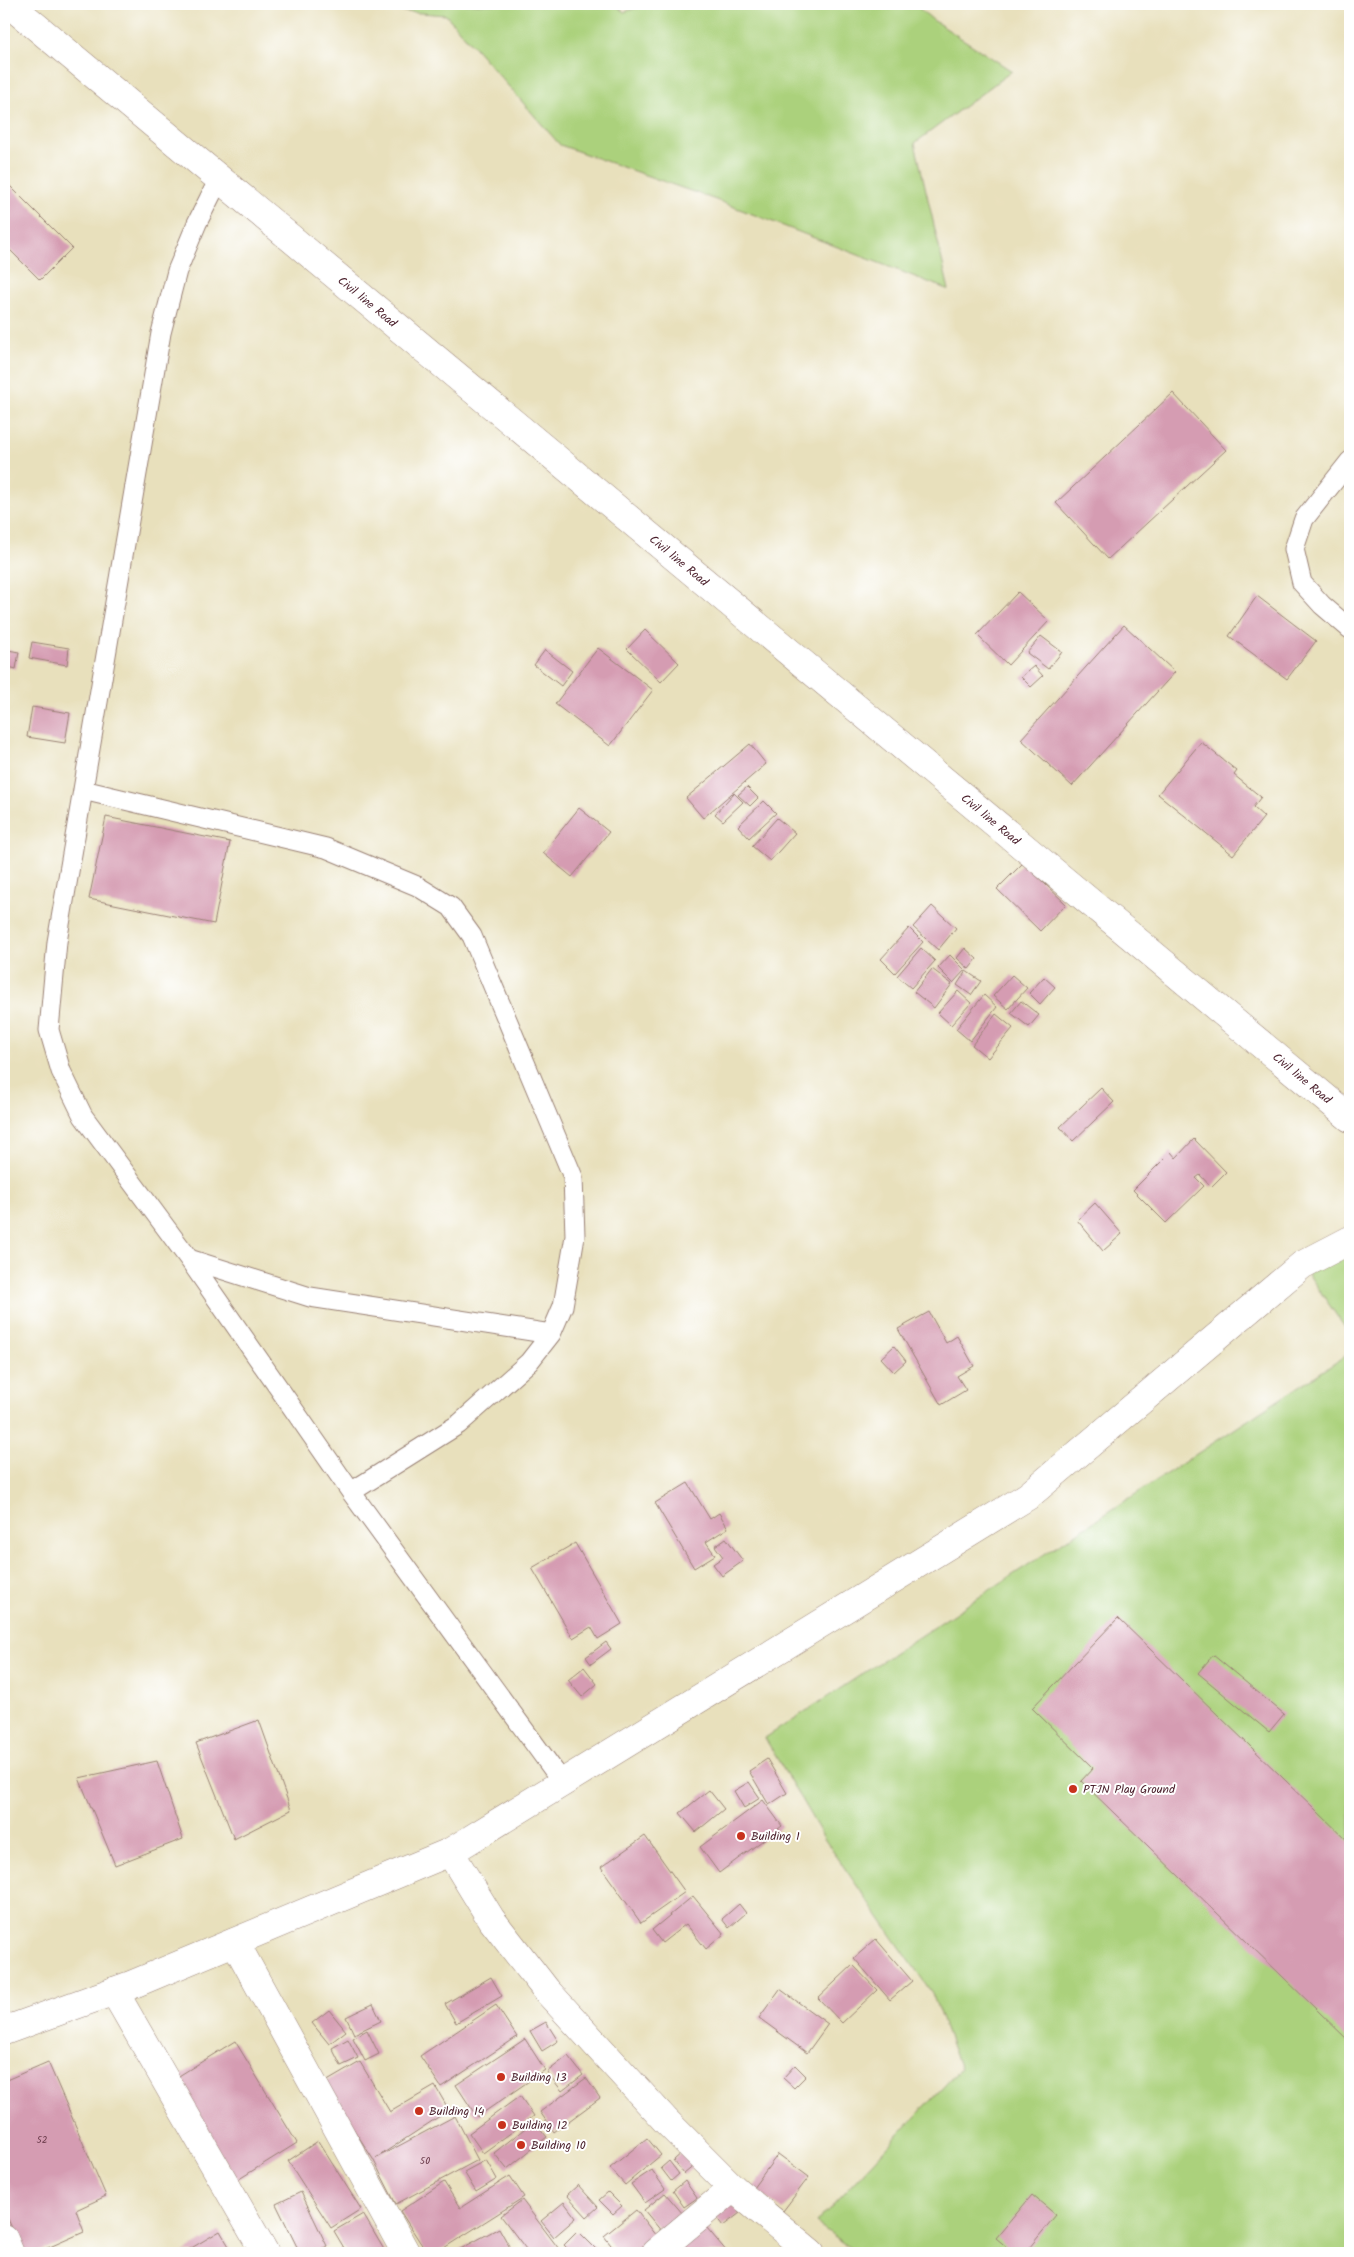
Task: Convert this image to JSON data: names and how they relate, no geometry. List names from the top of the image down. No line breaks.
{"streets":{"street":["Civil line Road"]},"places":["PTJN Play Ground","Building 1","Building 13","Building 14","Building 12","Building 10"],"house_numbers":["52","50"]}
